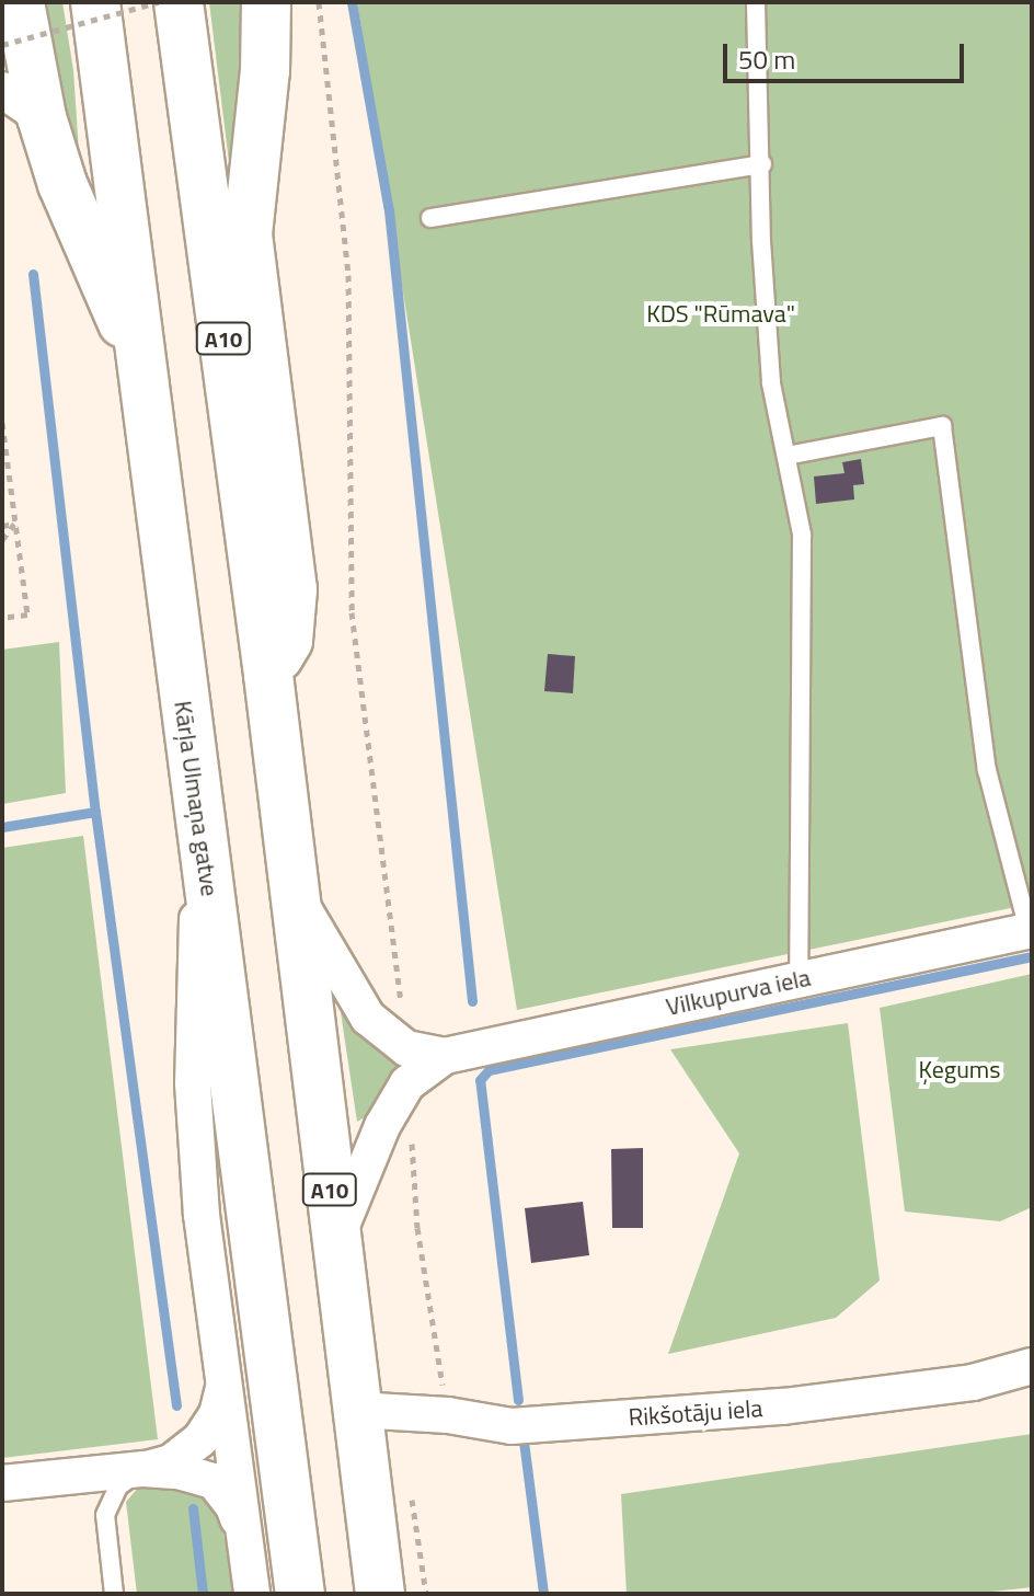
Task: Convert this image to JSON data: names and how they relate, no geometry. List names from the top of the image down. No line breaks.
{"streets":{"highway":["A10","Kārļa Ulmaņa gatve"],"street":["Vilkupurva iela","Rikšotāju iela"]},"crossings":[["A10","Rikšotāju iela"]],"parks":["KDS \"Rūmava\"","Ķegums"],"scale_bar":"50 m"}
